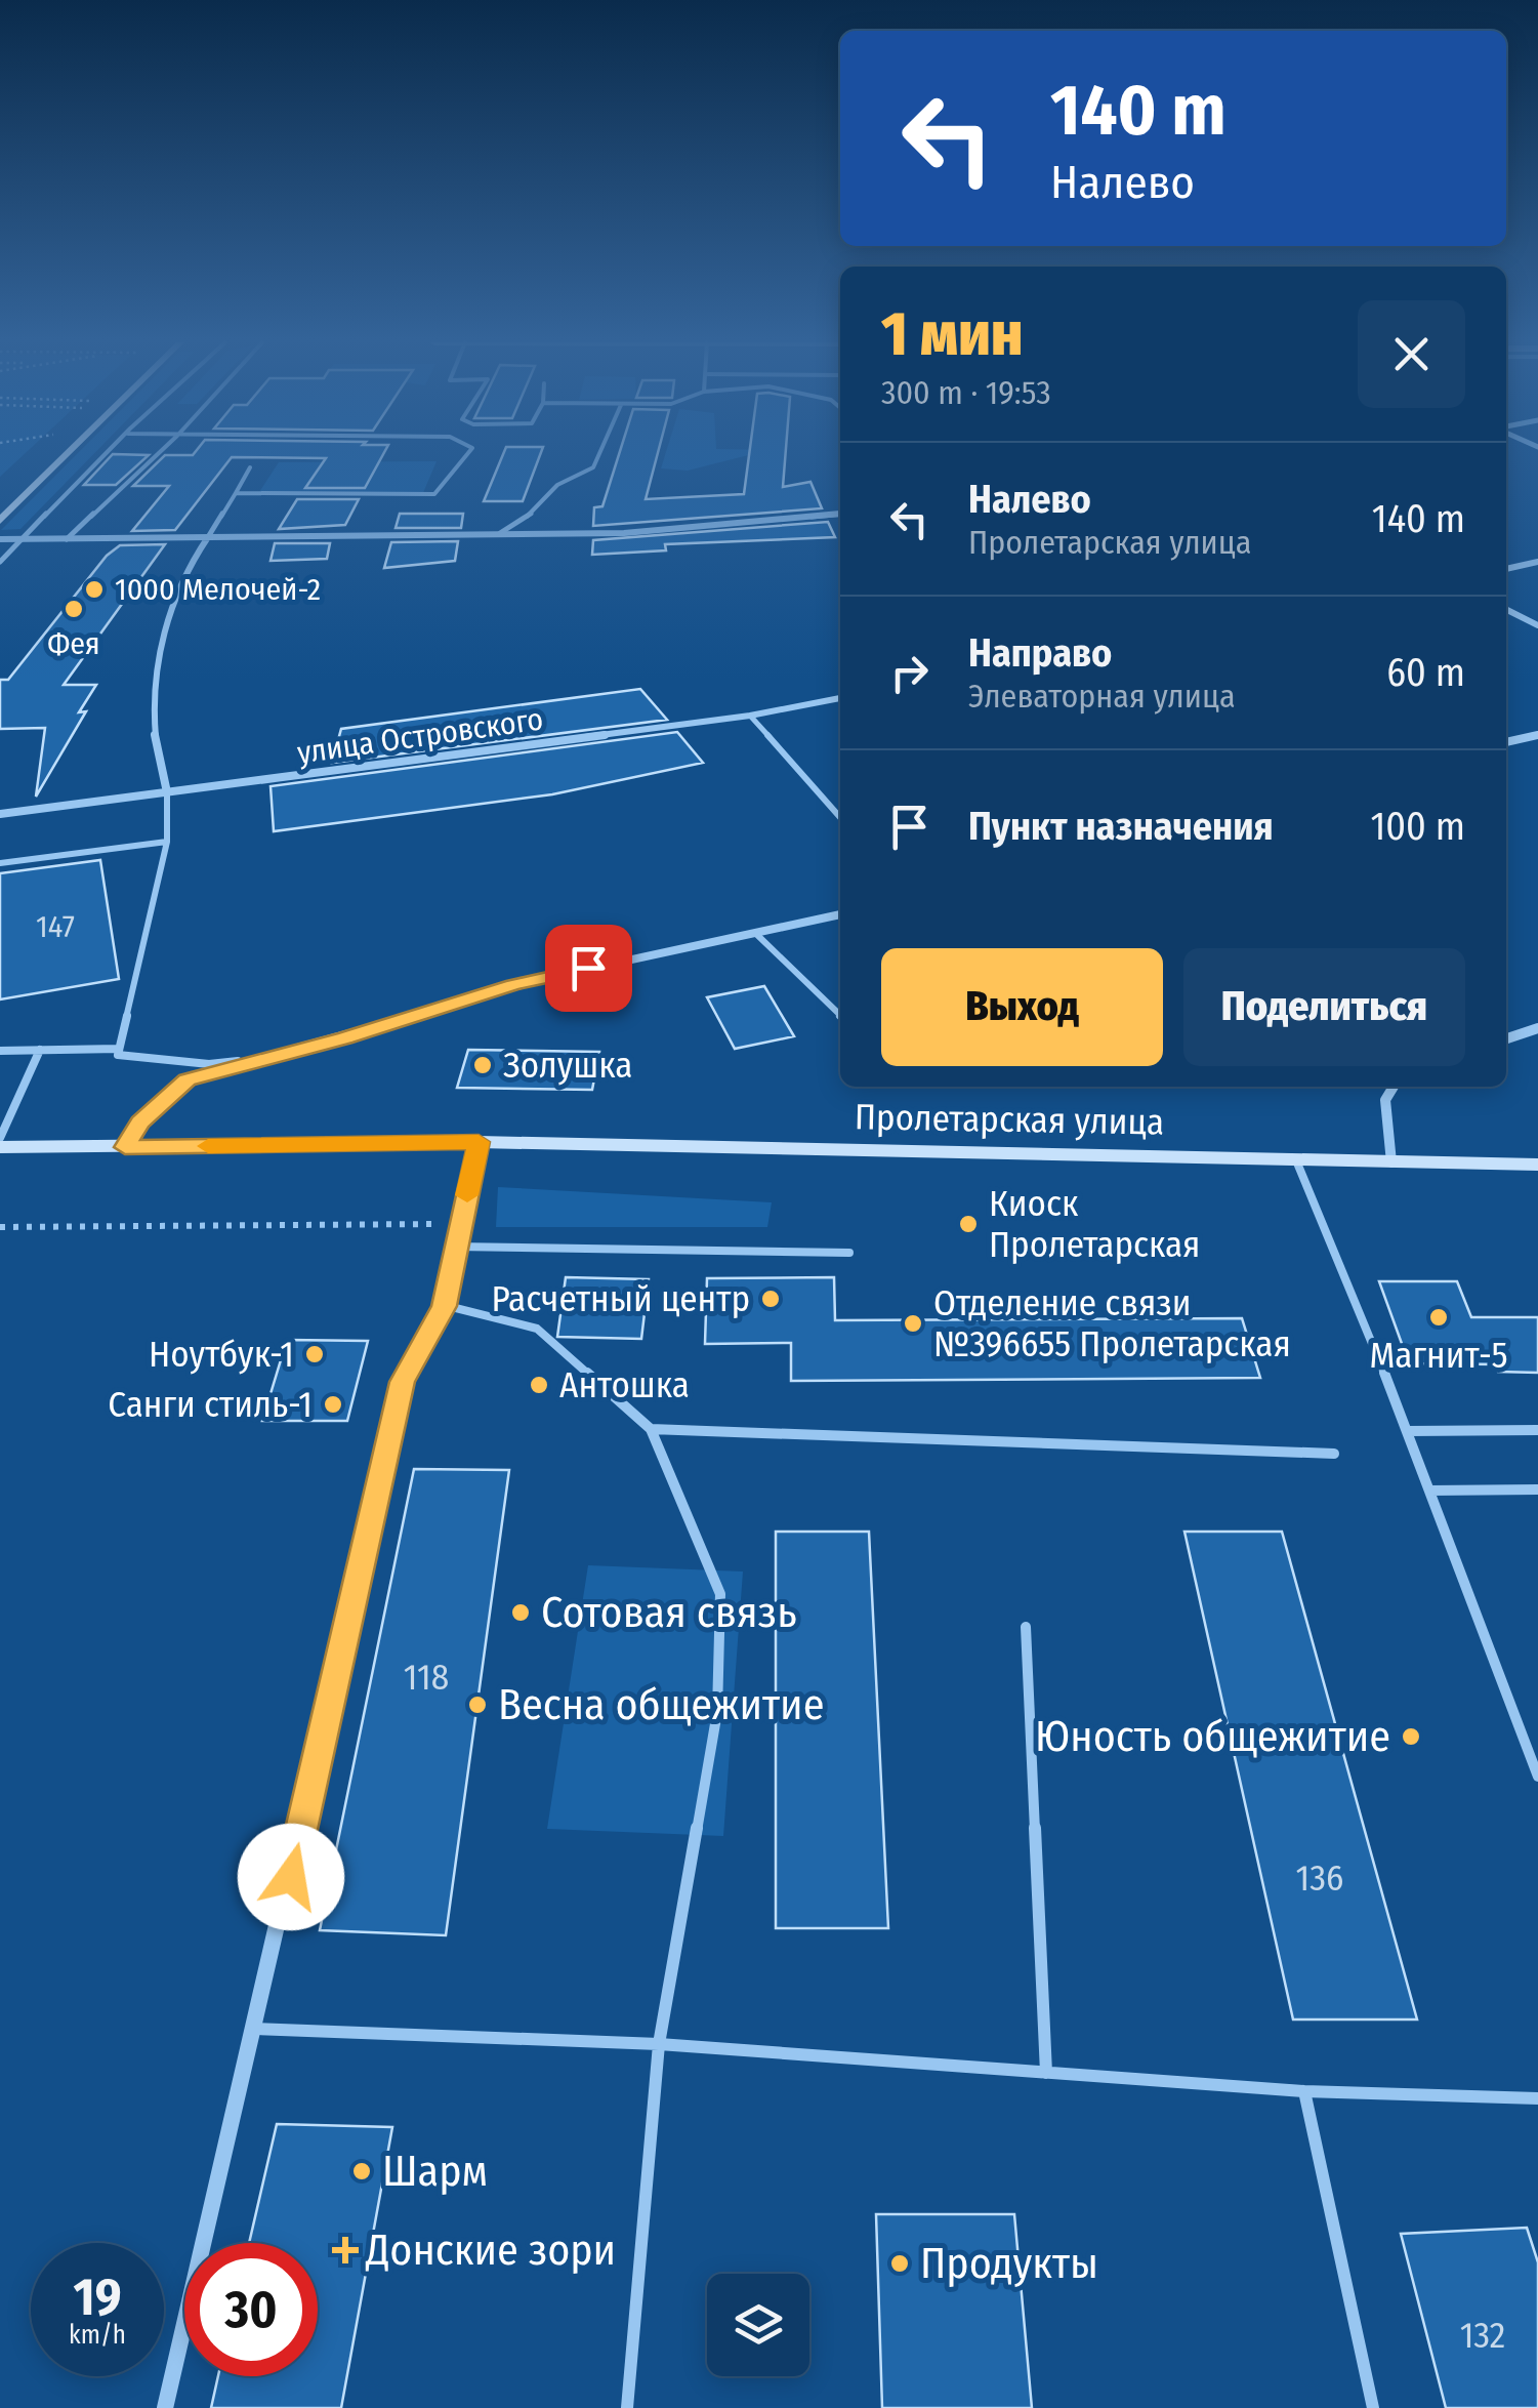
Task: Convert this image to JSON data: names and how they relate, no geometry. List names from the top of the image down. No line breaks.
{"streets":{"street":["улица Островского","Пролетарская улица"]},"places":{"other":["1000 Мелочей-2","Фея","Золушка","Киоск Пролетарская","Расчетный центр","Магнит-5","Отделение связи №396655 Пролетарская","Ноутбук-1","Антошка","Санги стиль-1","Сотовая связь","Весна общежитие","Юность общежитие","Шарм","Продукты"],"health":["Донские зори"]},"house_numbers":["147","118","136","132"],"page":{"turn":["140 m","Налево"],"heading":["1 мин","300 m · 19:53"],"list":[{"name":"Налево","note":"Пролетарская улица","value":"140 m"},{"name":"Направо","note":"Элеваторная улица","value":"60 m"},{"name":"Пункт назначения","value":"100 m"}],"buttons":["Выход","Поделиться"],"speed":"19 km/h","limit":"30"}}
